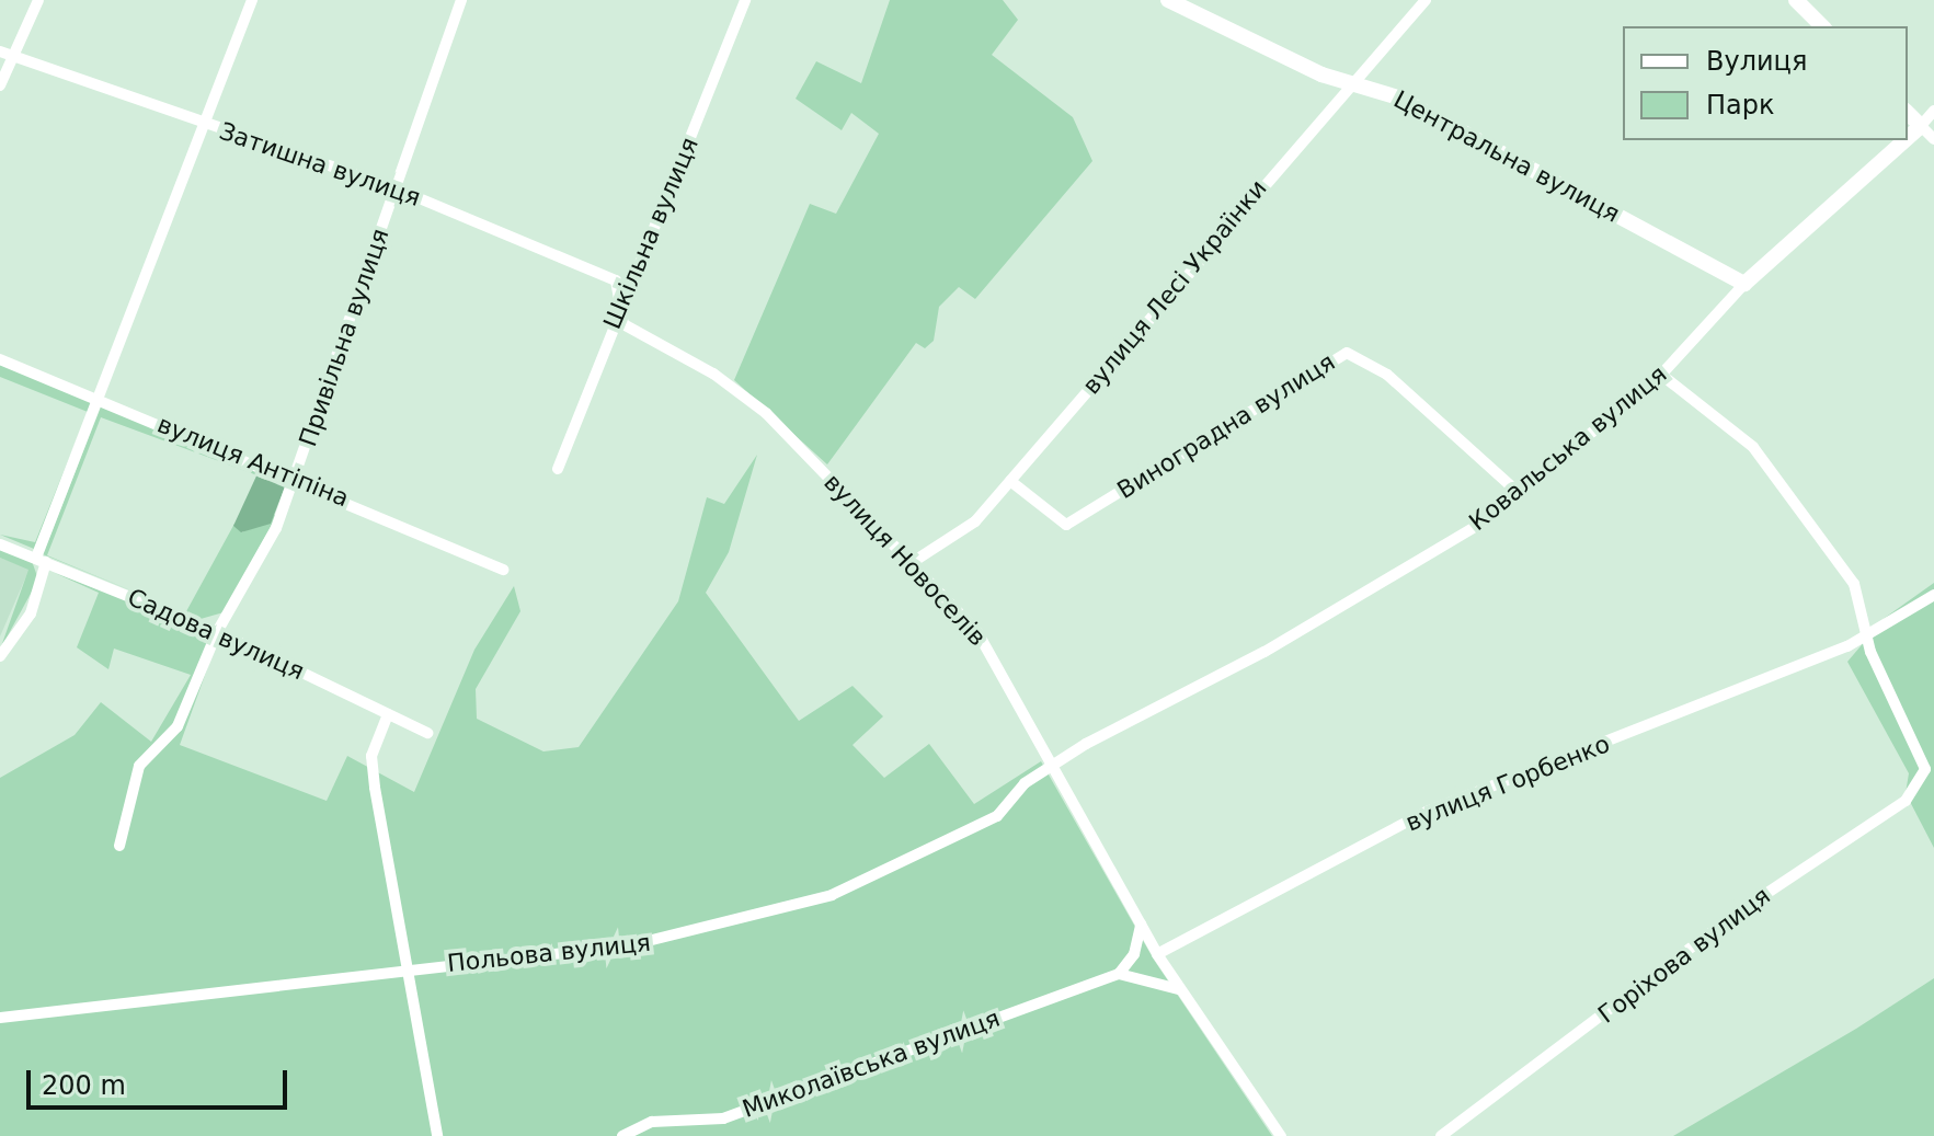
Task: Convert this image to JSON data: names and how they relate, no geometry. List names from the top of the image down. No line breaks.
{"streets":{"street":["Центральна вулиця","Затишна вулиця","Шкільна вулиця","вулиця Лесі Українки","Привільна вулиця","Виноградна вулиця","Ковальська вулиця","вулиця Антіпіна","вулиця Новоселів","Садова вулиця","вулиця Горбенко","Польова вулиця","Горіхова вулиця","Миколаївська вулиця"]},"crossings":[["Центральна вулиця","вулиця Лесі Українки"],["Центральна вулиця","Ковальська вулиця"],["Затишна вулиця","Шкільна вулиця"],["Затишна вулиця","Привільна вулиця"],["Затишна вулиця","вулиця Новоселів"],["Шкільна вулиця","вулиця Новоселів"],["вулиця Лесі Українки","Виноградна вулиця"],["вулиця Лесі Українки","вулиця Новоселів"],["Привільна вулиця","вулиця Антіпіна"],["Привільна вулиця","Садова вулиця"],["Виноградна вулиця","Ковальська вулиця"],["Ковальська вулиця","вулиця Новоселів"],["Ковальська вулиця","Польова вулиця"],["вулиця Новоселів","вулиця Горбенко"],["вулиця Новоселів","Польова вулиця"],["вулиця Горбенко","Горіхова вулиця"]],"legend":["Вулиця","Парк"],"scale_bar":"200 m"}
